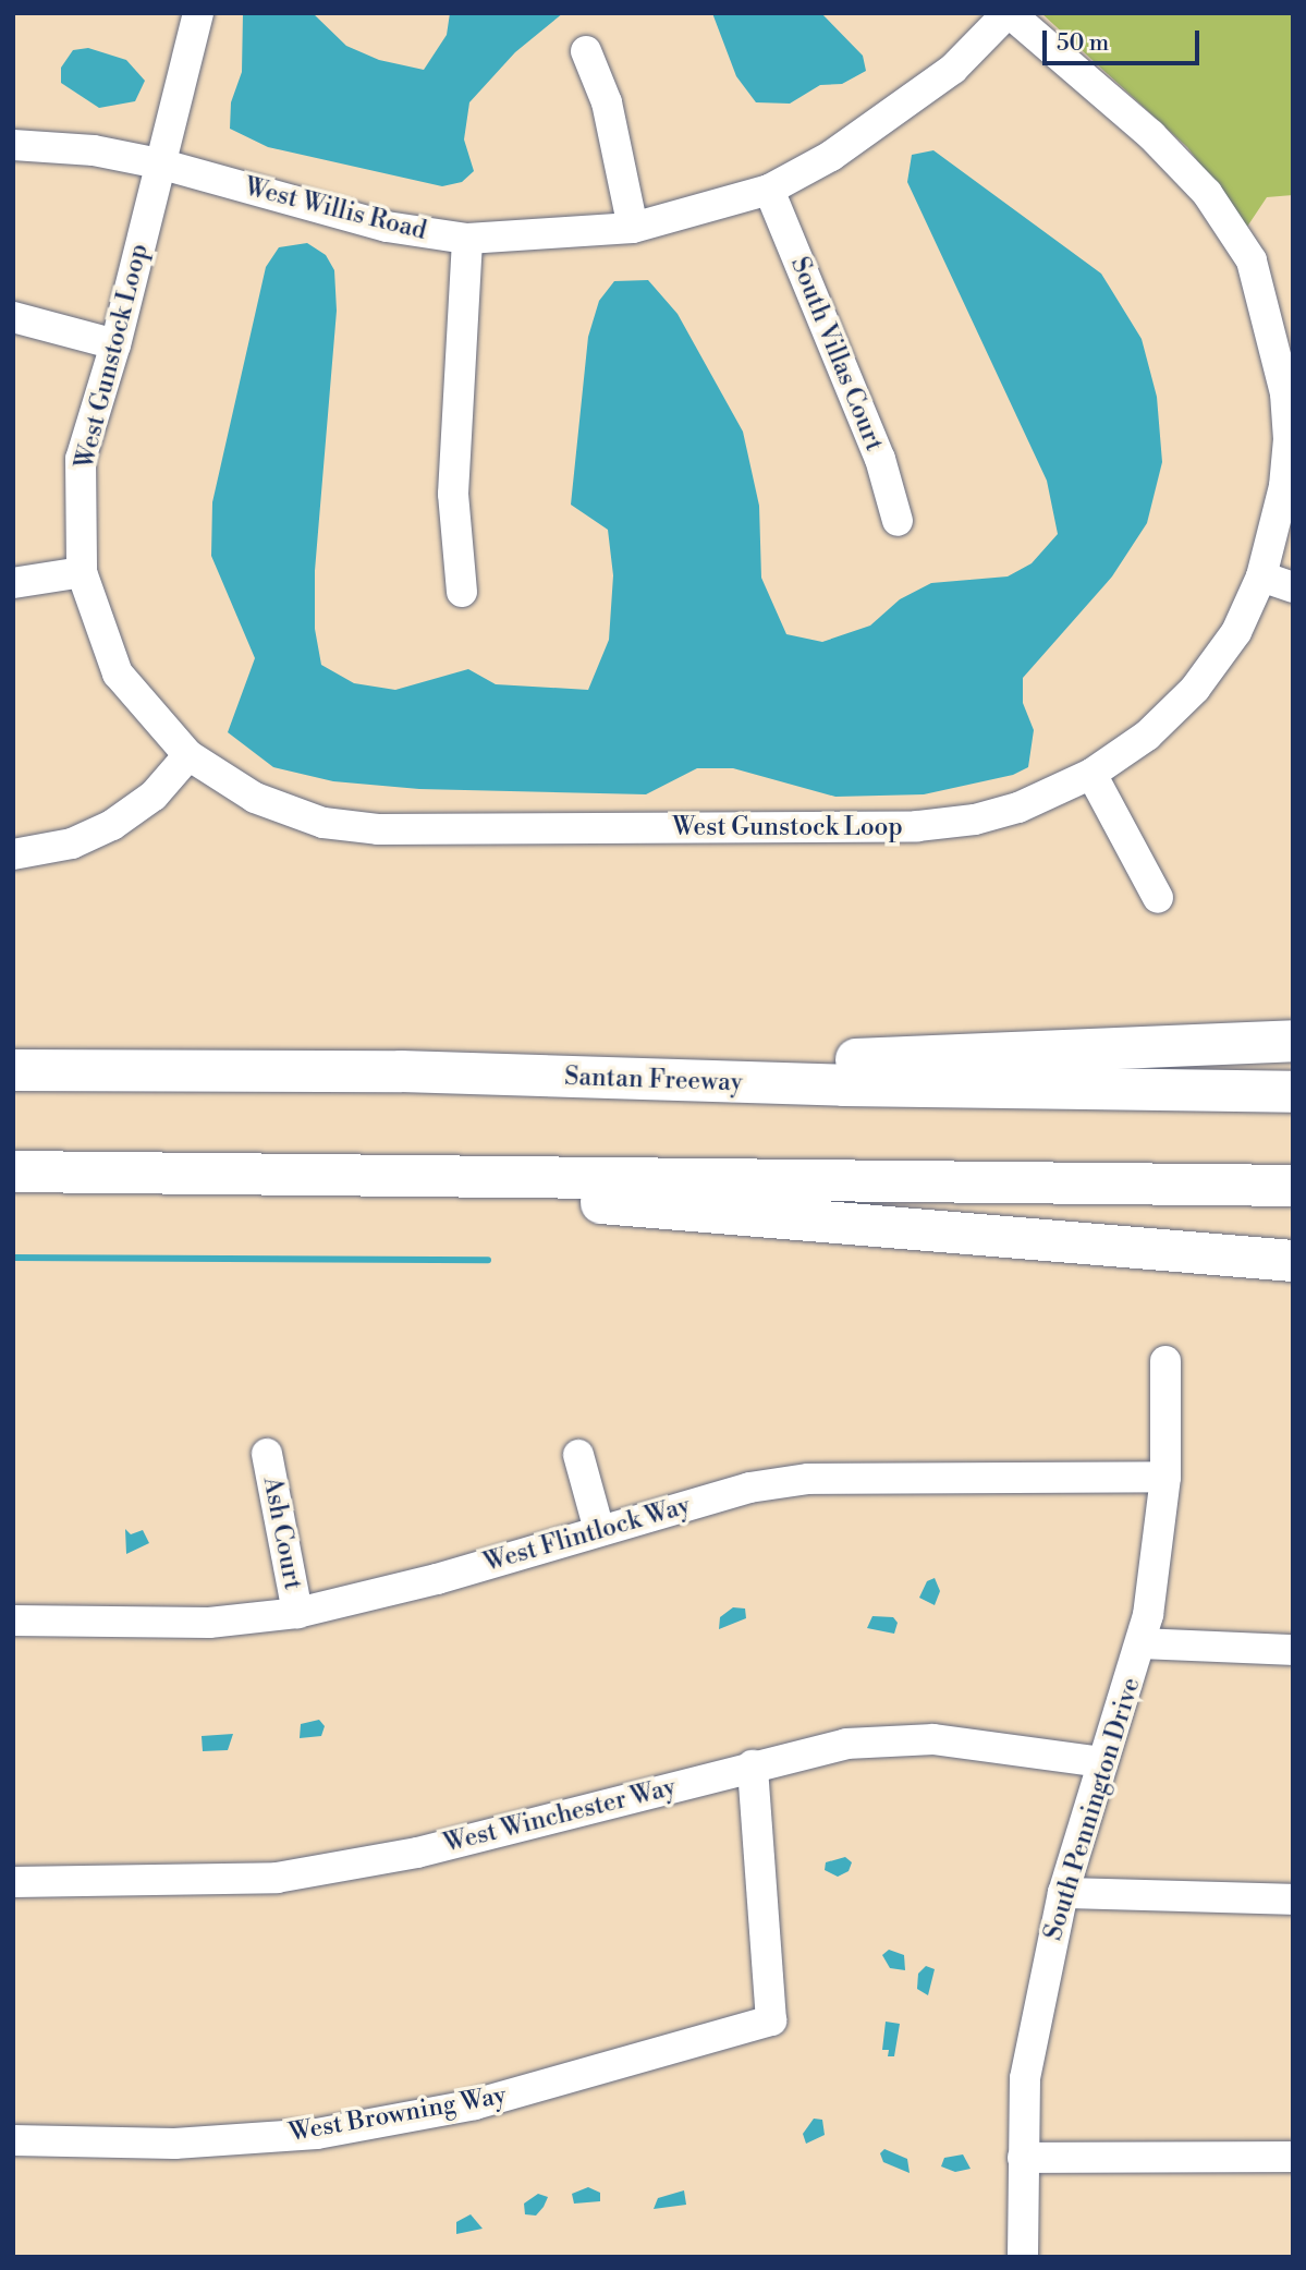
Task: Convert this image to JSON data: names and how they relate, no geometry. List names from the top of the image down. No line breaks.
{"streets":{"highway":["Santan Freeway"],"street":["West Willis Road","South Villas Court","West Gunstock Loop","Ash Court","West Flintlock Way","South Pennington Drive","West Winchester Way","West Browning Way"]},"crossings":[["West Willis Road","South Villas Court"],["West Willis Road","West Gunstock Loop"],["Ash Court","West Flintlock Way"],["West Flintlock Way","South Pennington Drive"],["South Pennington Drive","West Winchester Way"],["West Winchester Way","West Browning Way"]],"scale_bar":"50 m"}
